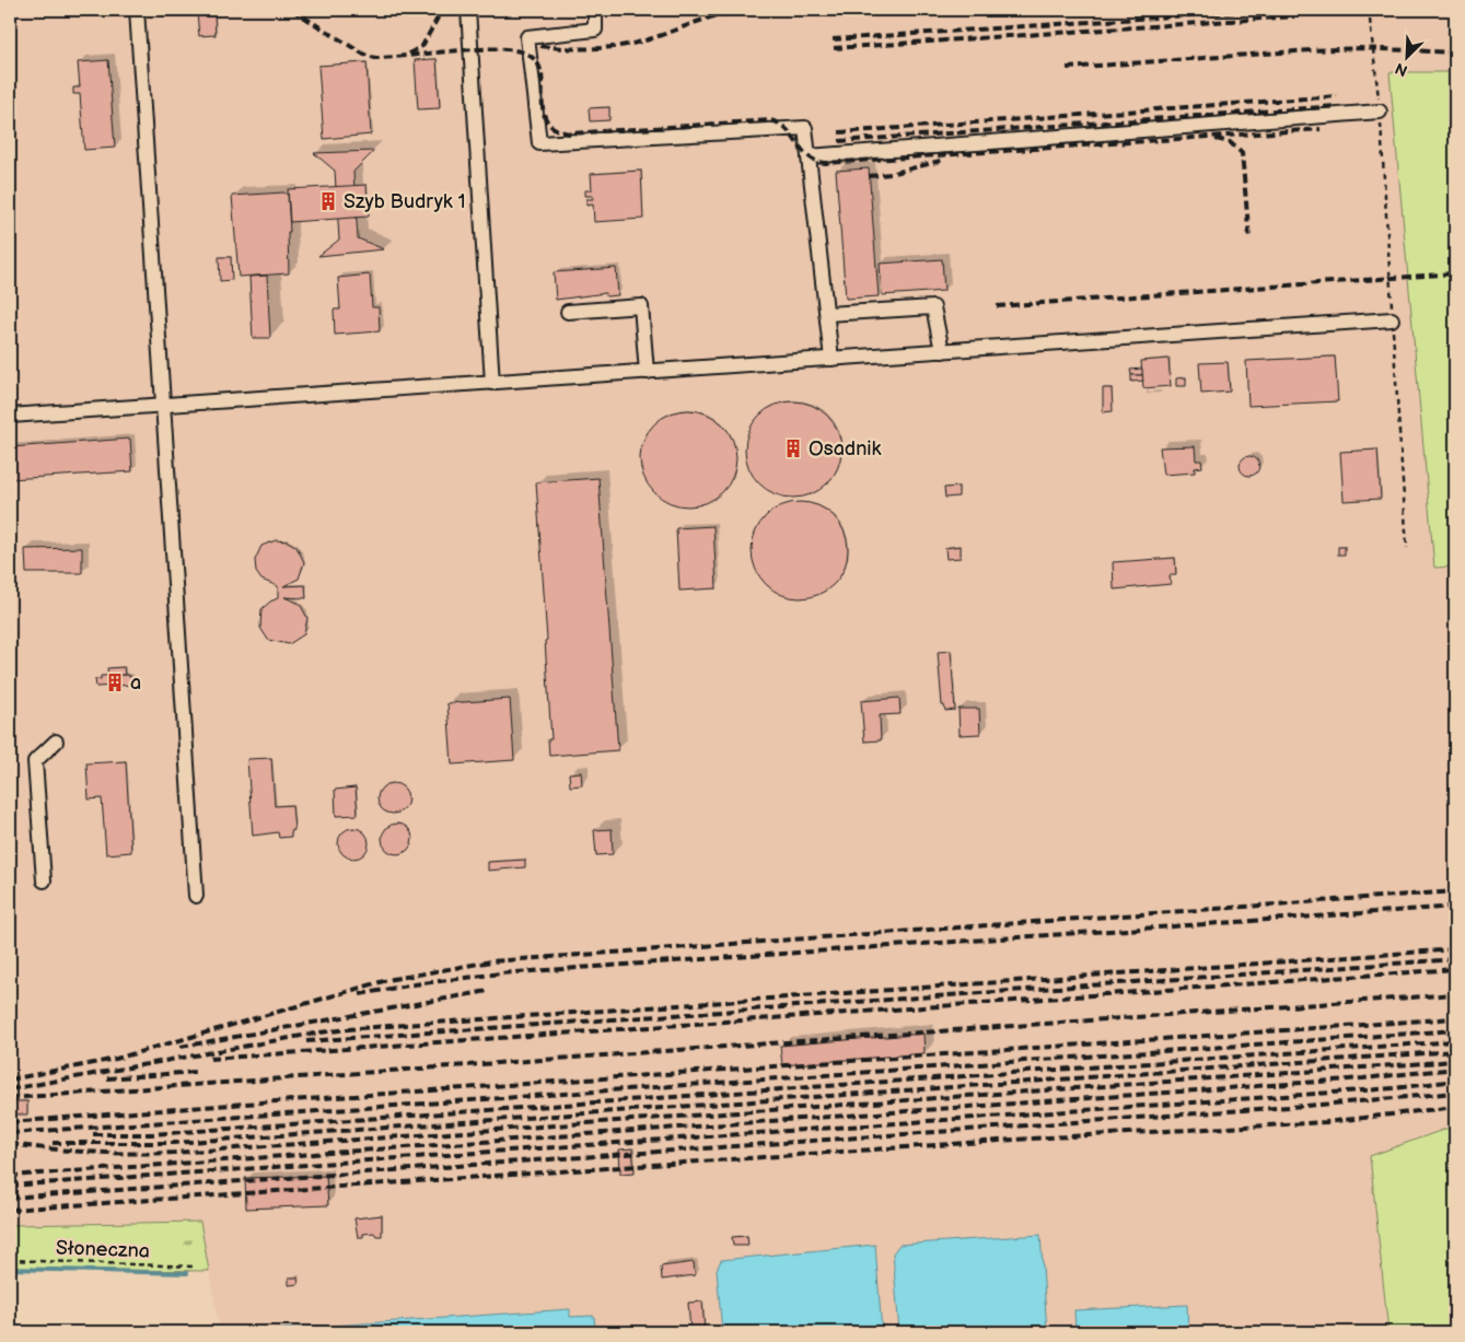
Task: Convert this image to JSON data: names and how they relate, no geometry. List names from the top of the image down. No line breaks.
{"streets":{"path":["Słoneczna"]},"places":{"building":["Szyb Budryk 1","Osadnik","a"]},"north":"bottom left"}
